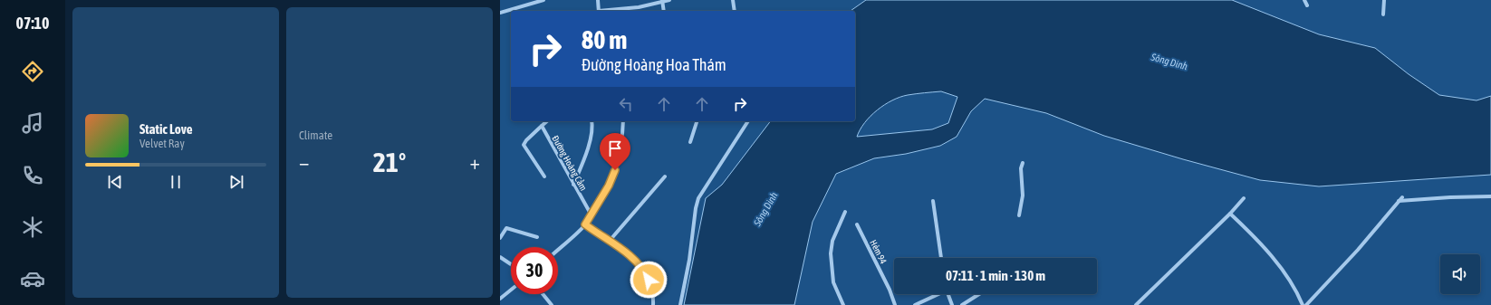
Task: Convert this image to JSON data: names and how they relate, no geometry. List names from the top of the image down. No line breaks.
{"streets":{"street":["Đường Hoàng Cầm","Hẻm 94"]},"water":["Sông Dinh"],"page":{"tabs":"07:10","tile":"Climate","turn":["80 m","Đường Hoàng Hoa Thám"],"song":["Static Love","Velvet Ray"],"heat":["−","21°","+"],"limit":"30","trip":"07:11 · 1 min · 130 m"}}
